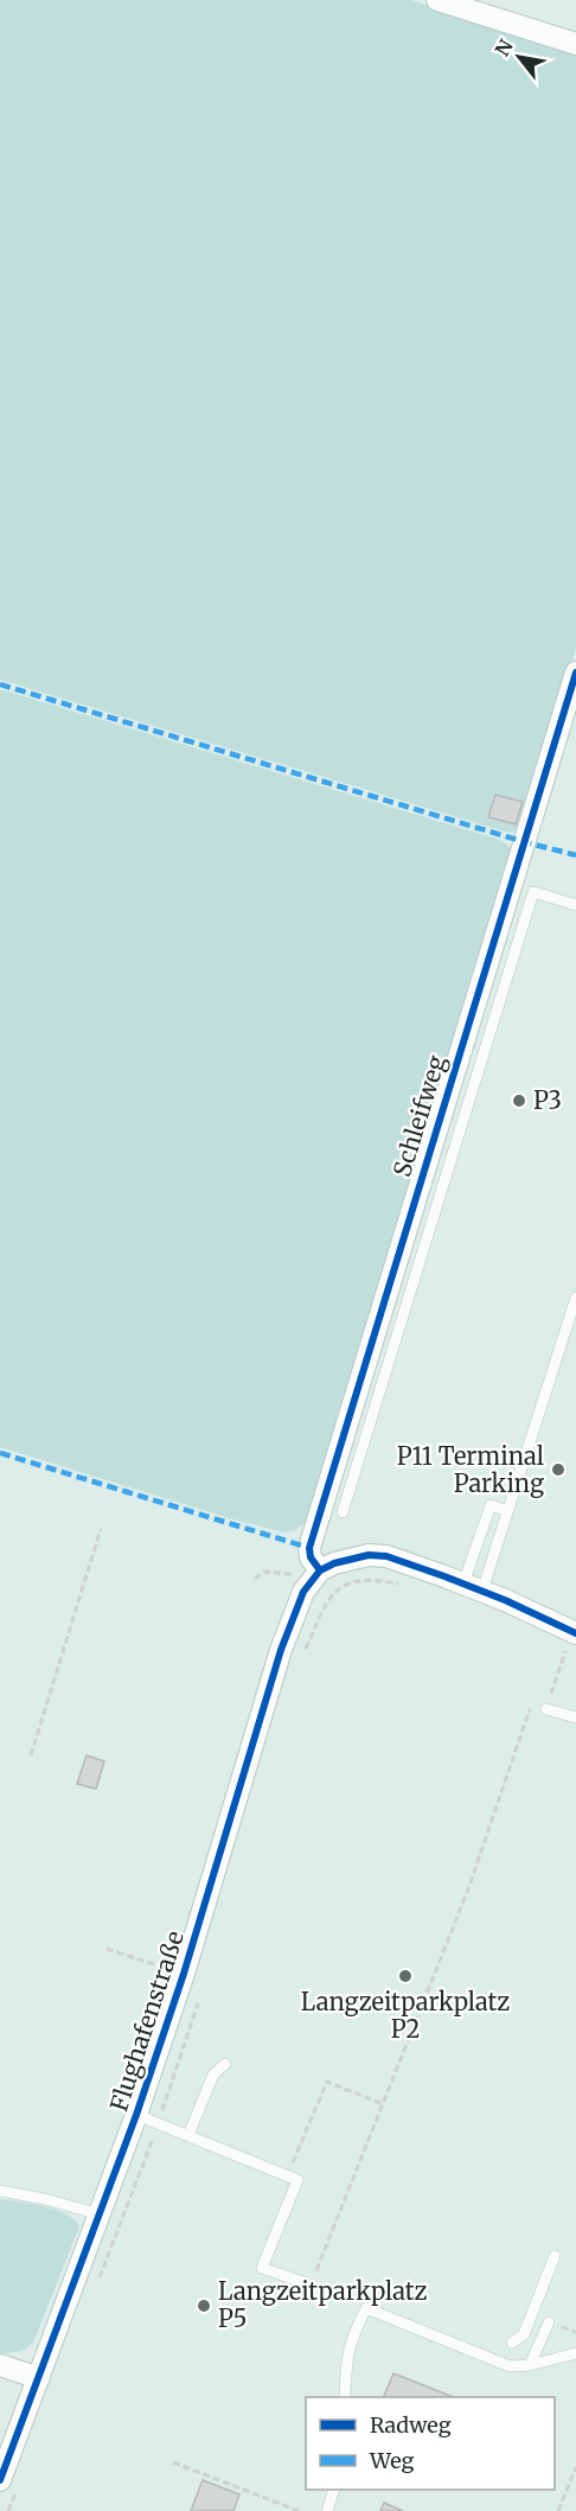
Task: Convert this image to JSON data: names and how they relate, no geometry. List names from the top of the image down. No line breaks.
{"streets":{"street":["Schleifweg","Flughafenstraße"]},"crossings":[["Schleifweg","Flughafenstraße"]],"places":["P3","P11 Terminal Parking","Langzeitparkplatz P2","Langzeitparkplatz P5"],"legend":["Radweg","Weg"],"north":"top left"}
